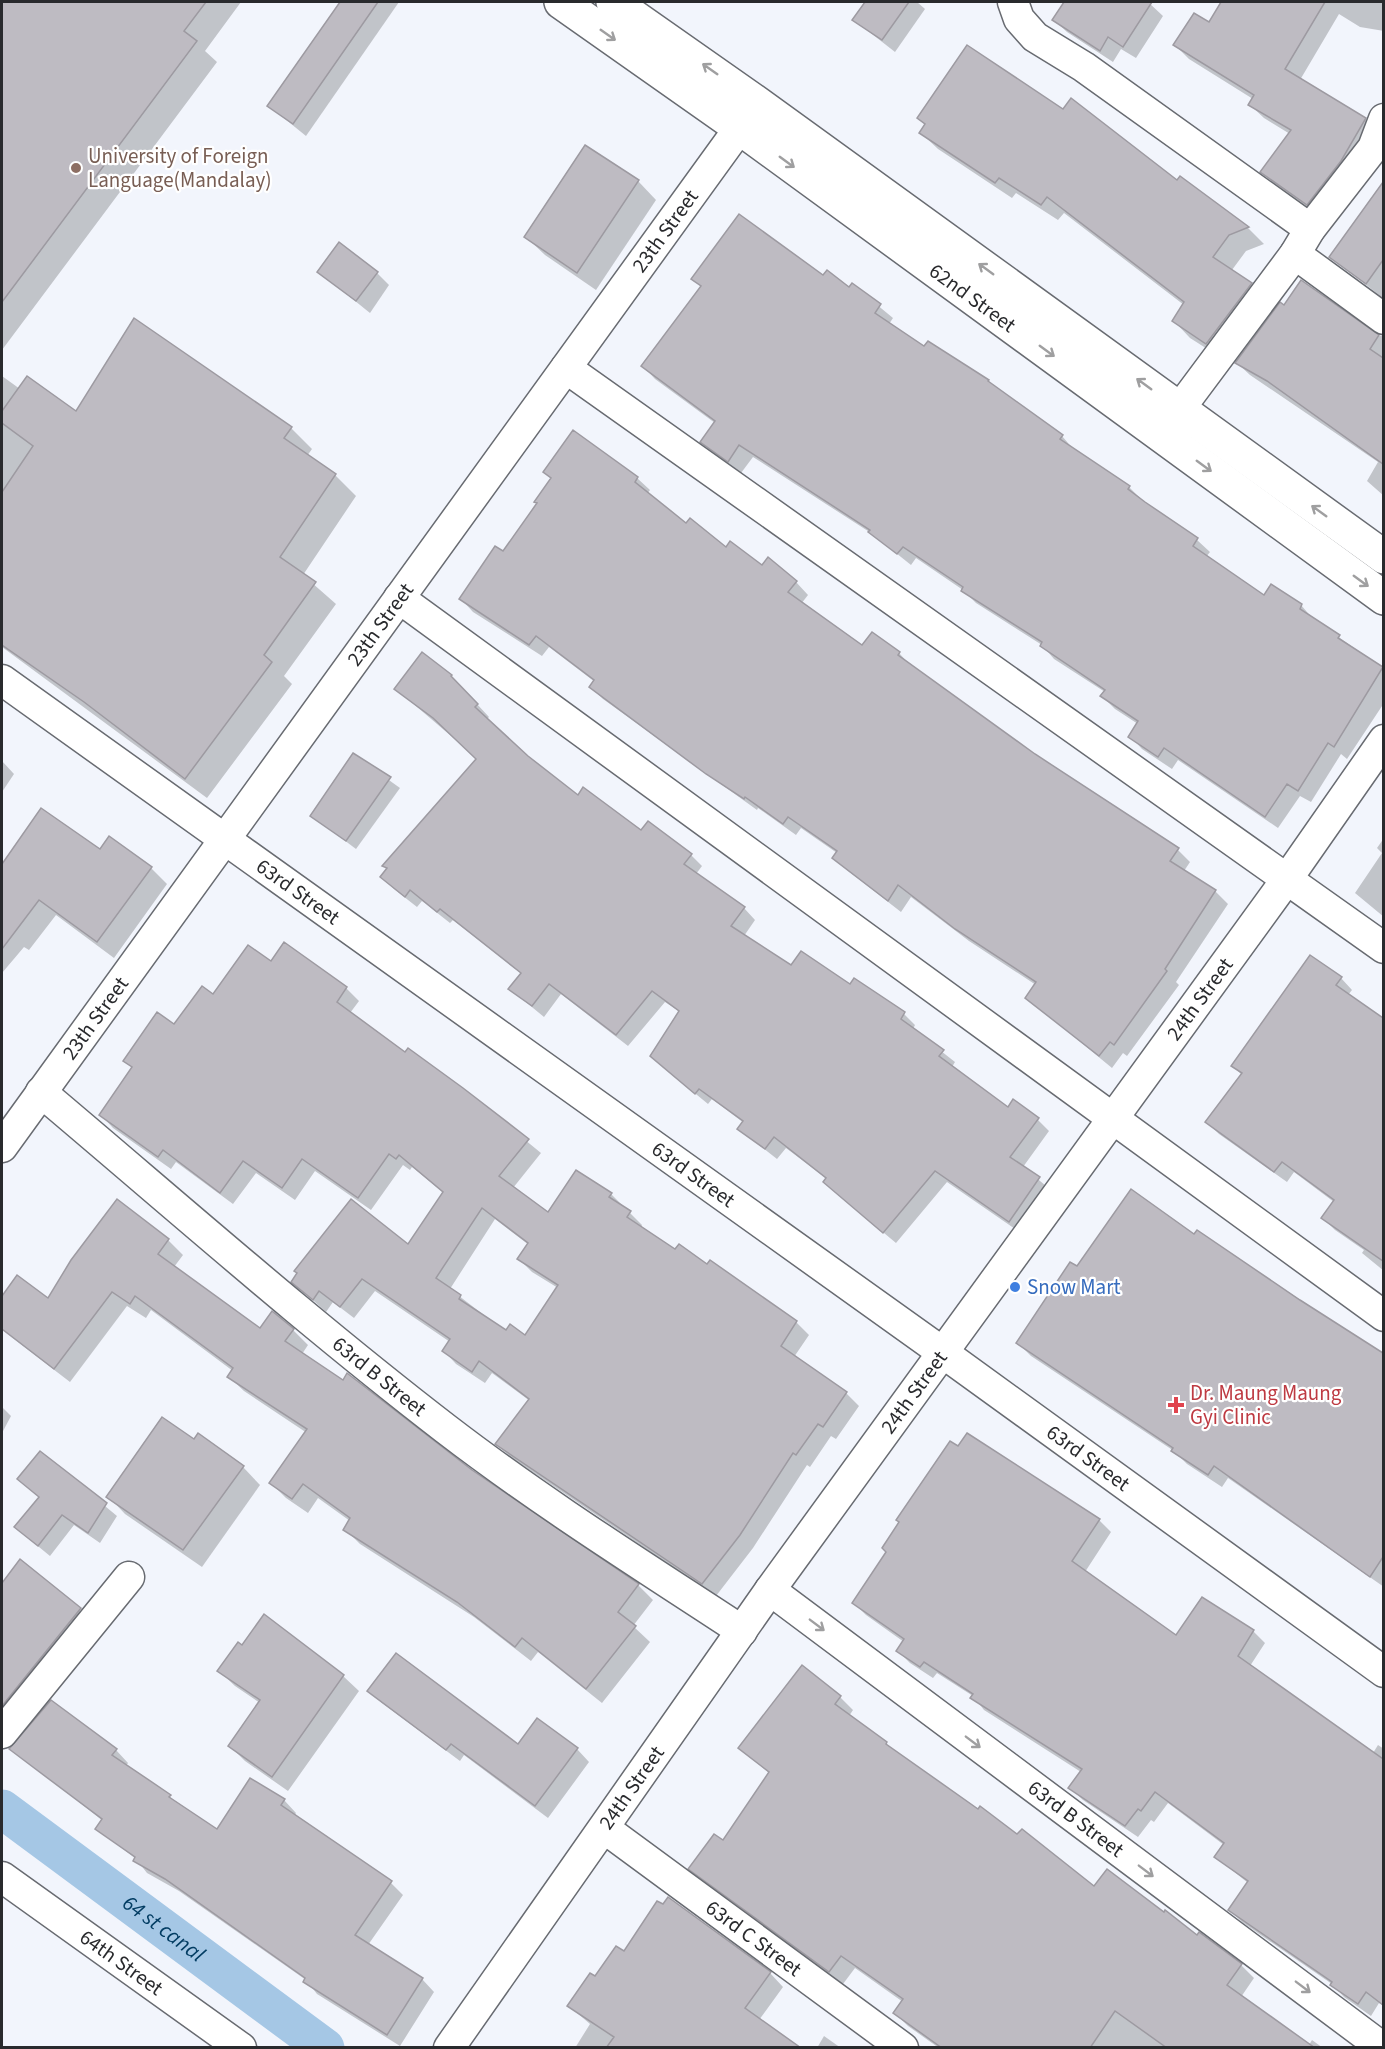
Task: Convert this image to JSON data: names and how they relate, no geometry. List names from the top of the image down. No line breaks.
{"streets":{"main road":["62nd Street"],"street":["23th Street","63rd Street","24th Street","63rd B Street","63rd C Street","64th Street"]},"crossings":[["23th Street","62nd Street"],["23th Street","63rd Street"],["23th Street","63rd B Street"],["63rd Street","24th Street"],["24th Street","63rd B Street"],["24th Street","63rd C Street"]],"one_way":["63rd B Street"],"water":["64 st canal"],"places":{"other":["University of Foreign Language(Mandalay)","Snow Mart"],"health":["Dr. Maung Maung Gyi Clinic"]}}
